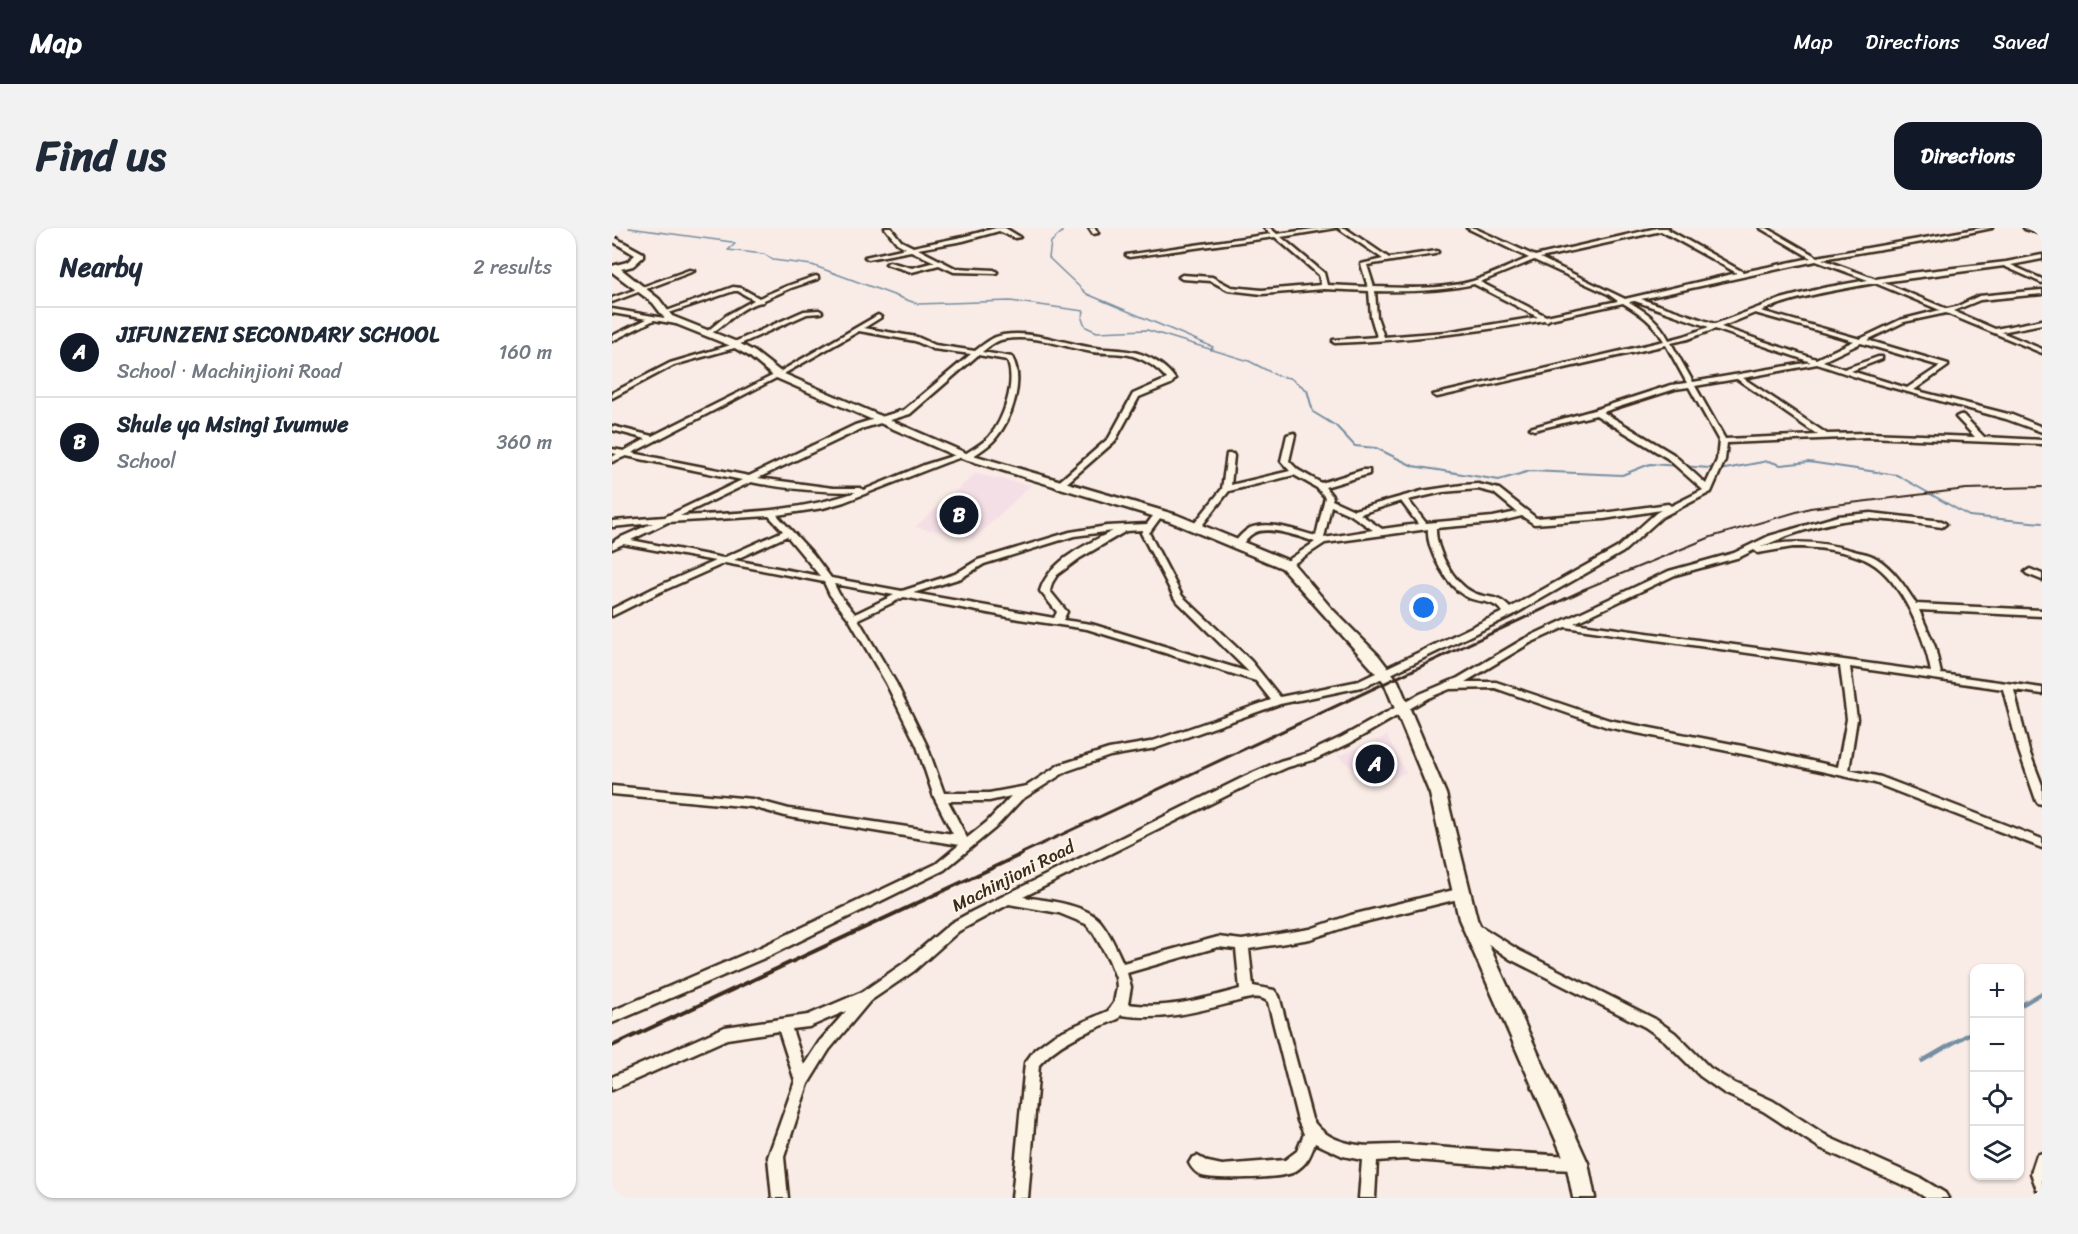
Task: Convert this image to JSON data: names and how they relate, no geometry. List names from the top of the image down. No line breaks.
{"streets":{"street":["Machinjioni Road"]},"page":{"header":"Map","nav":["Map","Directions","Saved"],"title":"Find us","buttons":"Directions","heading":["Nearby","2 results"],"list":[{"mark":"A","name":"JIFUNZENI SECONDARY SCHOOL","note":"School · Machinjioni Road","value":"160 m"},{"mark":"B","name":"Shule ya Msingi Ivumwe","note":"School","value":"360 m"}],"pins":["B","A"],"map_buttons":["+","−"]}}
